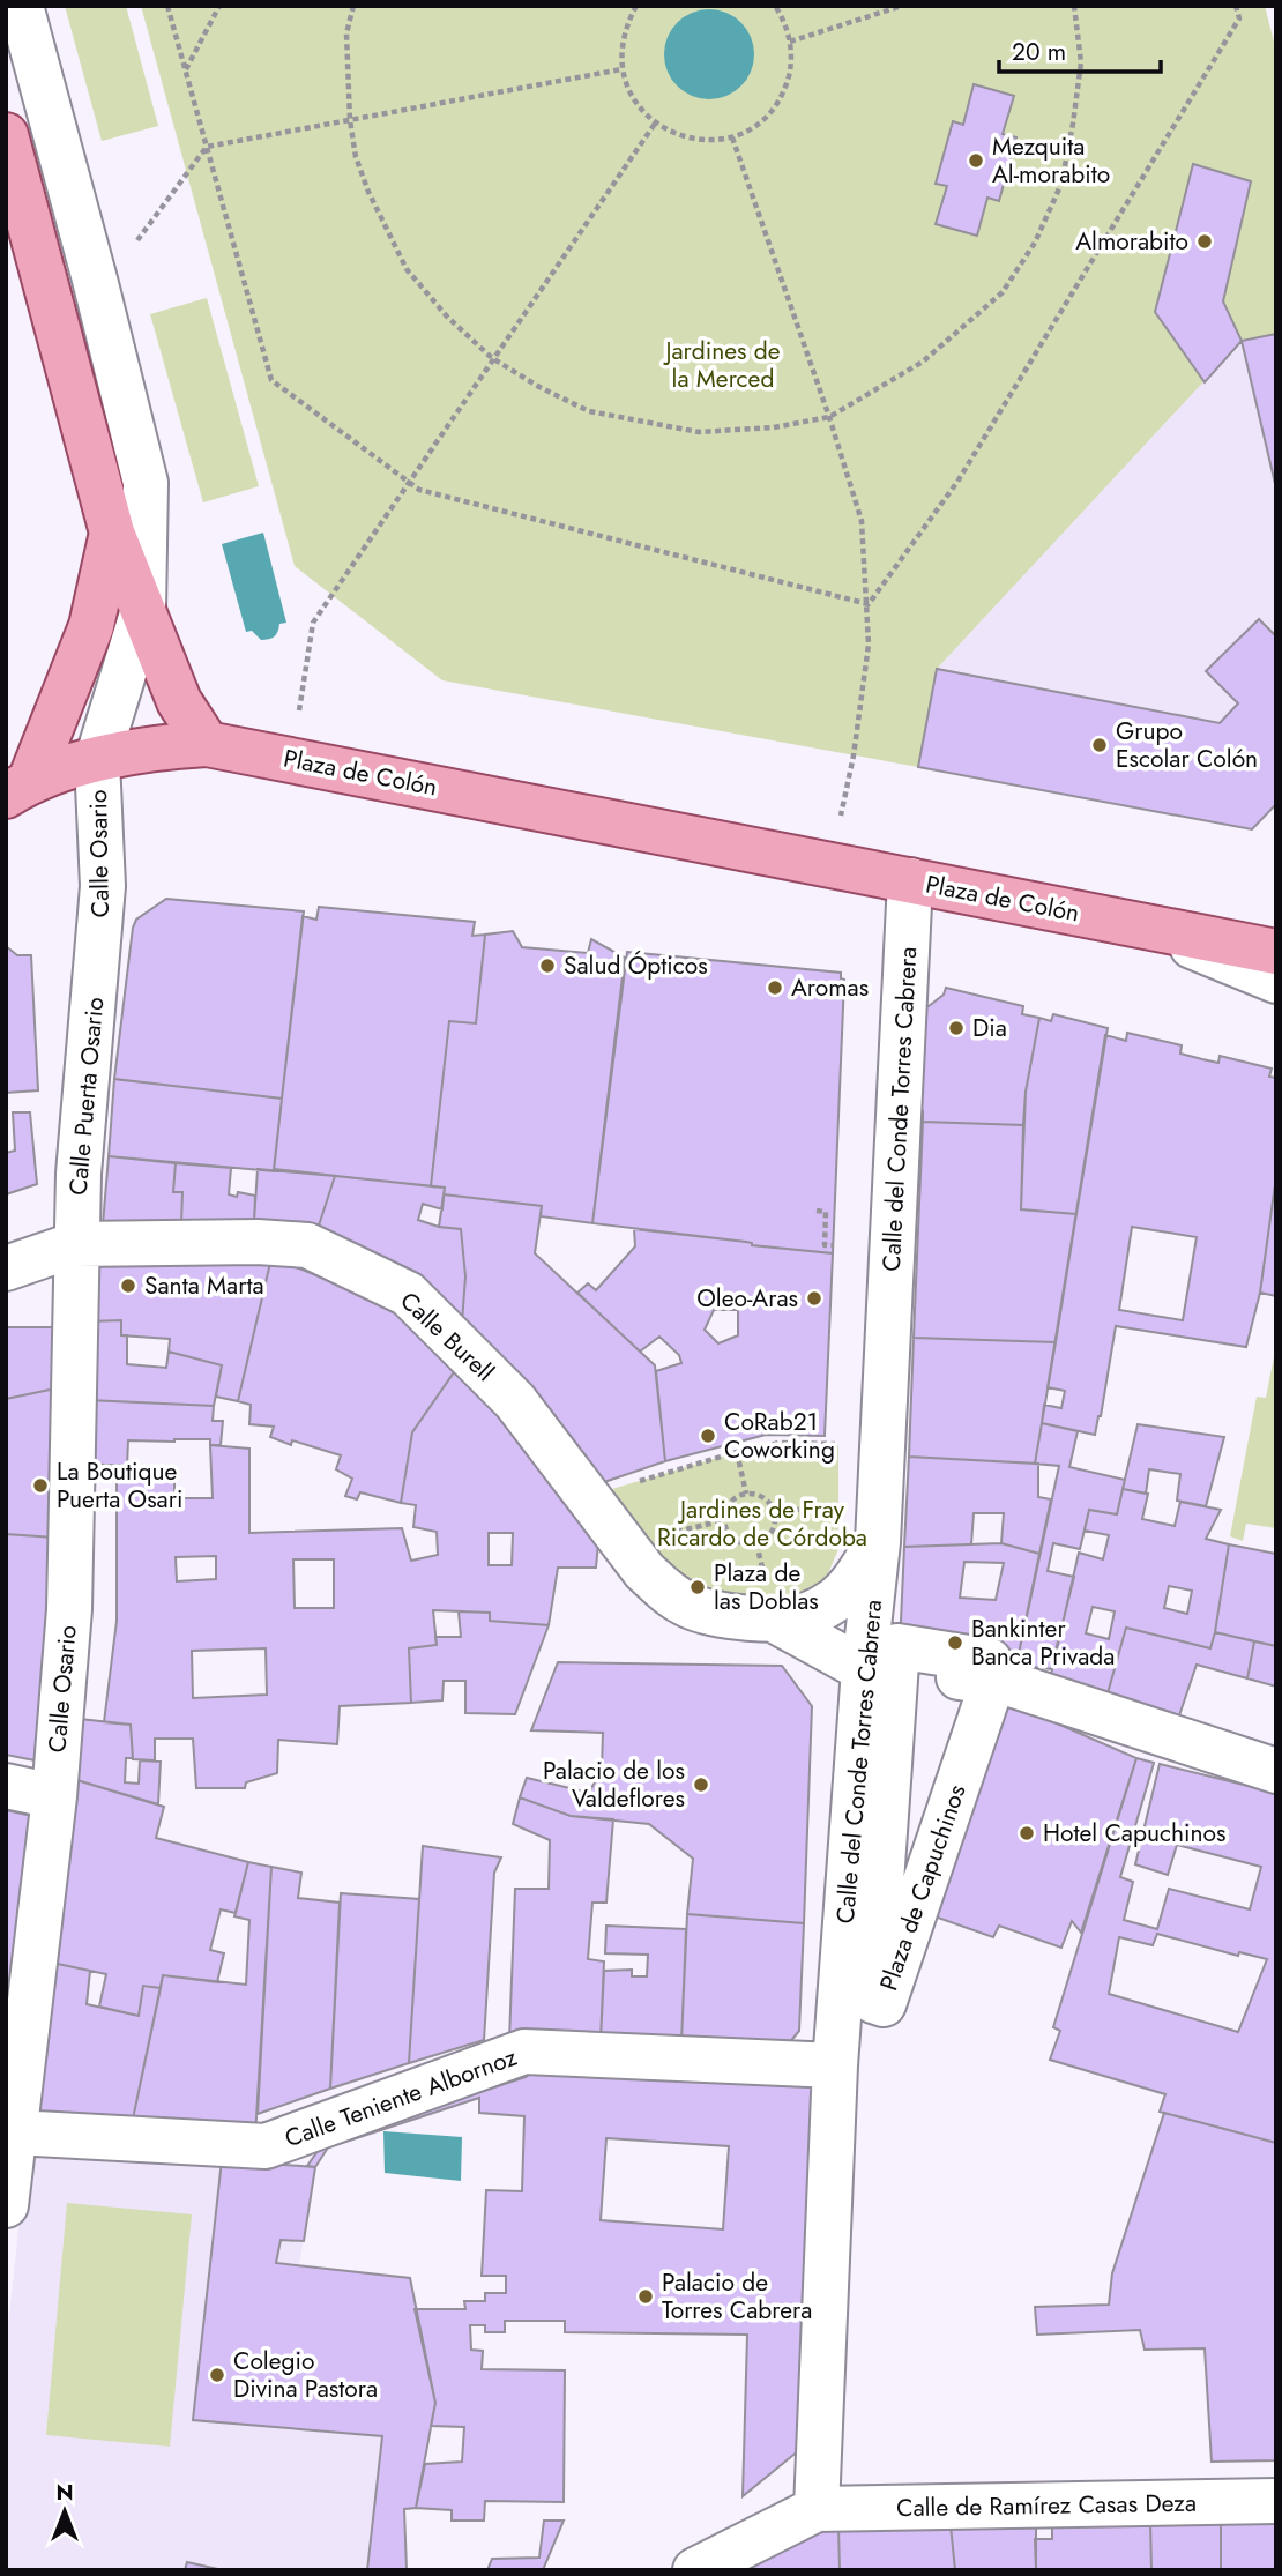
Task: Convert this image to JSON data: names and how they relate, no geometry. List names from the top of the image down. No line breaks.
{"streets":{"main road":["Plaza de Colón"],"street":["Calle Osario","Calle Puerta Osario","Calle del Conde Torres Cabrera","Calle Burell","Plaza de Capuchinos","Calle Teniente Albornoz","Calle de Ramírez Casas Deza"]},"crossings":[["Plaza de Colón","Calle Osario"],["Plaza de Colón","Calle del Conde Torres Cabrera"],["Calle Osario","Calle Puerta Osario"],["Calle Osario","Calle Burell"],["Calle Osario","Calle Teniente Albornoz"],["Calle Puerta Osario","Calle Burell"],["Calle del Conde Torres Cabrera","Plaza de Capuchinos"],["Calle del Conde Torres Cabrera","Calle Teniente Albornoz"],["Calle del Conde Torres Cabrera","Calle de Ramírez Casas Deza"]],"parks":["Jardines de la Merced","Jardines de Fray Ricardo de Córdoba"],"places":["Mezquita Al-morabito","Almorabito","Grupo Escolar Colón","Salud Ópticos","Aromas","Dia","Santa Marta","Oleo-Aras","CoRab21 Coworking","La Boutique Puerta Osari","Plaza de las Doblas","Bankinter Banca Privada","Palacio de los Valdeflores","Hotel Capuchinos","Palacio de Torres Cabrera","Colegio Divina Pastora"],"scale_bar":"20 m","north":"top"}
